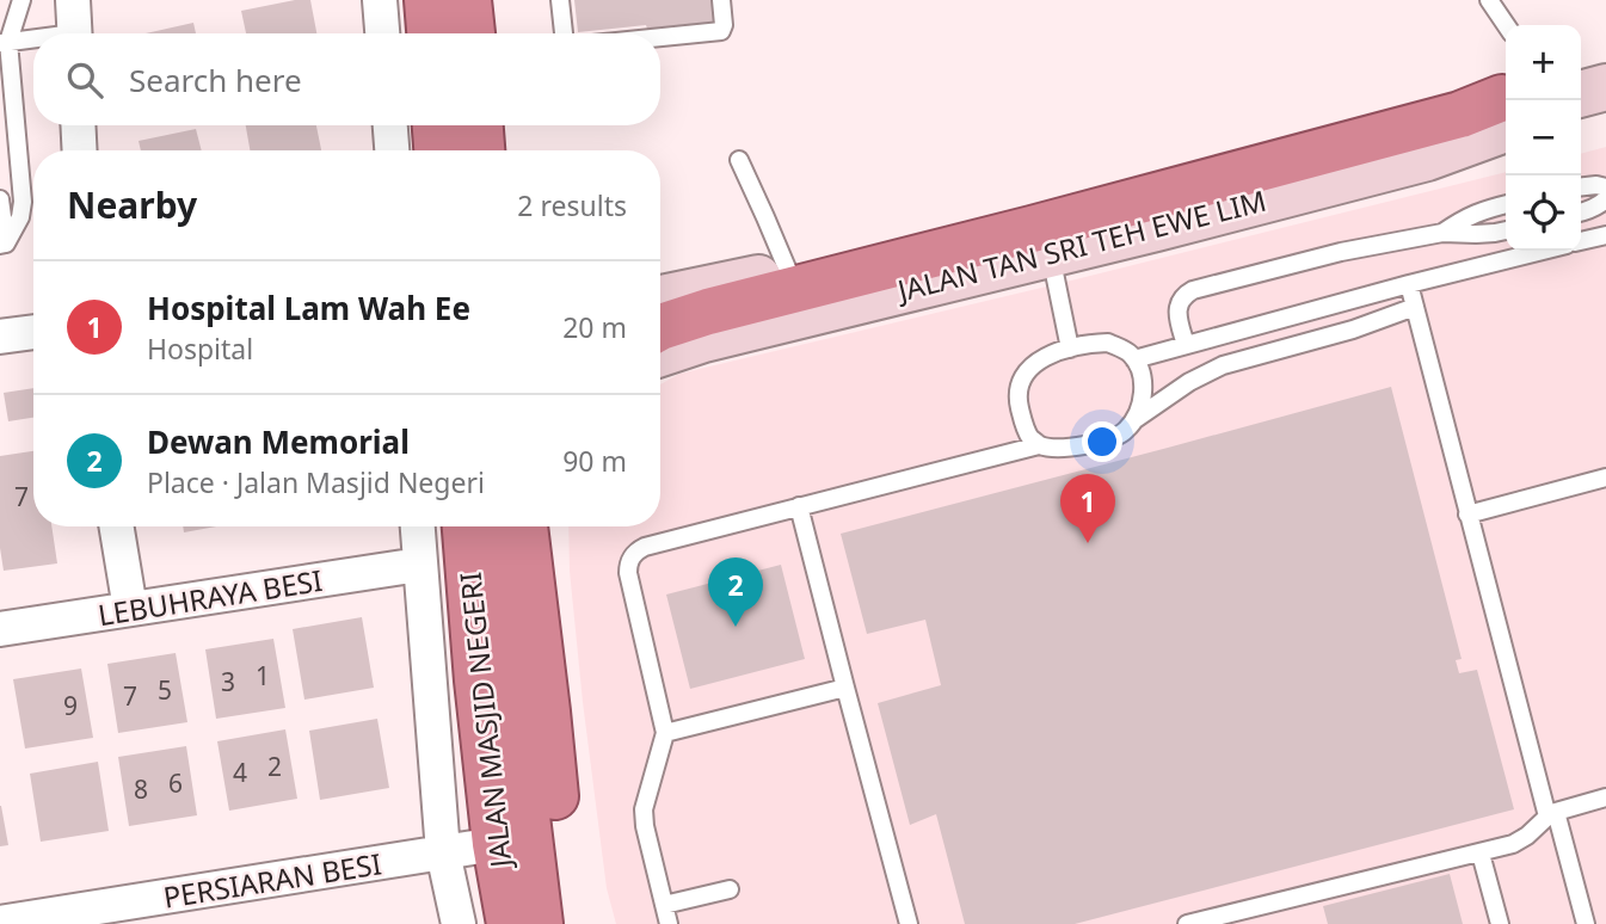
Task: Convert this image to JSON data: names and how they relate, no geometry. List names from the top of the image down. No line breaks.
{"streets":{"highway":["JALAN MASJID NEGERI"],"main road":["JALAN TAN SRI TEH EWE LIM"],"street":["LEBUHRAYA BESI","PERSIARAN BESI"]},"crossings":[["JALAN MASJID NEGERI","PERSIARAN BESI"]],"house_numbers":["7","1","3","5","7","9","2","4","6","8"],"page":{"map_buttons":["+","−"],"search":"Search here","heading":["Nearby","2 results"],"list":[{"mark":"1","name":"Hospital Lam Wah Ee","note":"Hospital","value":"20 m"},{"mark":"2","name":"Dewan Memorial","note":"Place · Jalan Masjid Negeri","value":"90 m"}],"pins":["1","2"]}}
